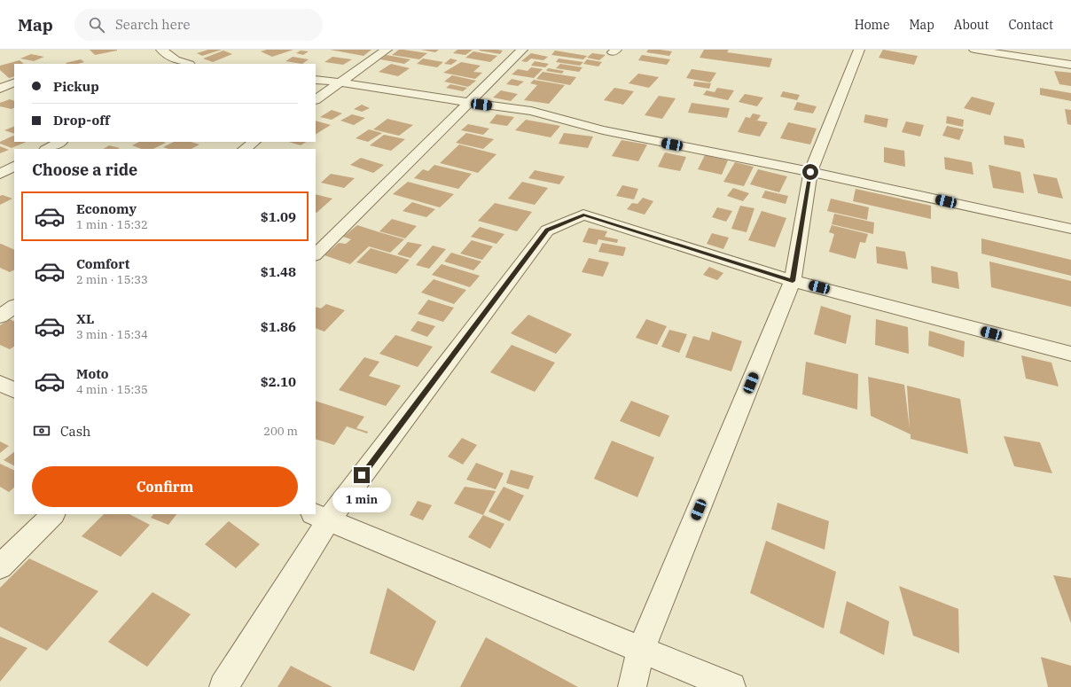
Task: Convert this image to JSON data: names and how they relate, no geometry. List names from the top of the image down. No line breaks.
{"page":{"header":"Map","search":"Search here","nav":["Home","Map","About","Contact"],"banner":["Pickup","Drop-off"],"heading":"Choose a ride","list":[{"name":"Economy","note":"1 min · 15:32","value":"$1.09"},{"name":"Comfort","note":"2 min · 15:33","value":"$1.48"},{"name":"XL","note":"3 min · 15:34","value":"$1.86"},{"name":"Moto","note":"4 min · 15:35","value":"$2.10"}],"pay":["Cash","200 m"],"buttons":"Confirm","bubble":"1 min"}}
